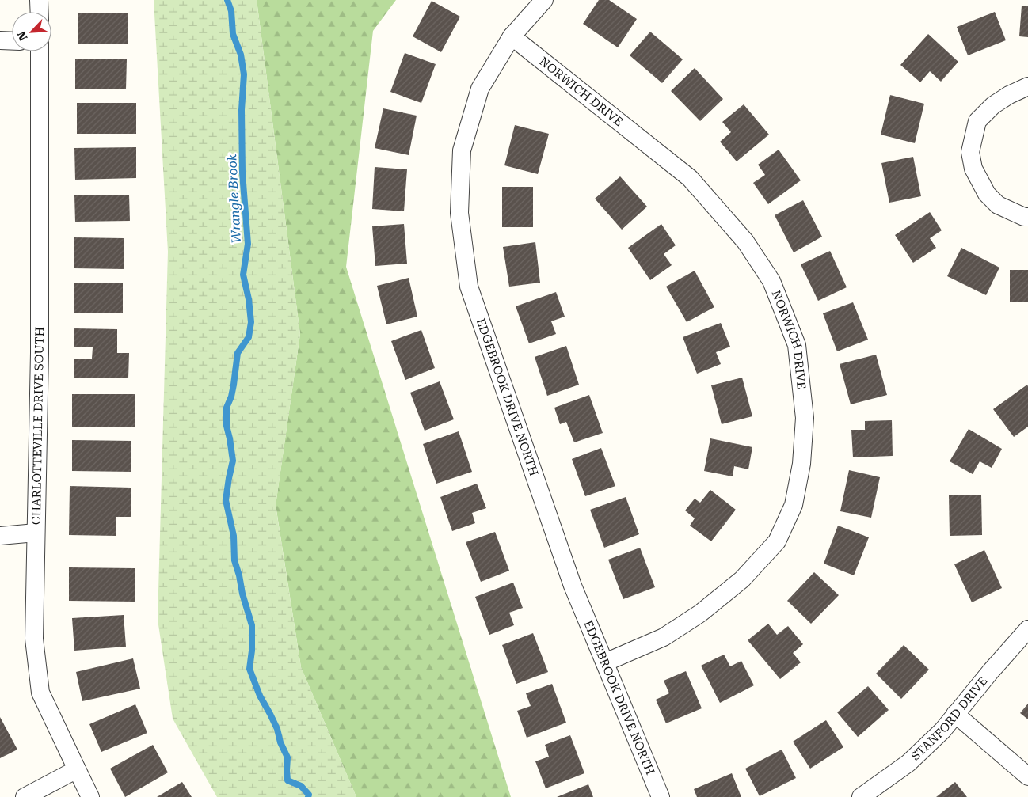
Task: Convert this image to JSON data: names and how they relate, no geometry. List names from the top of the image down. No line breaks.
{"streets":{"street":["NORWICH DRIVE","EDGEBROOK DRIVE NORTH","CHARLOTTEVILLE DRIVE SOUTH","STANFORD DRIVE"]},"crossings":[["NORWICH DRIVE","EDGEBROOK DRIVE NORTH"]],"water":["Wrangle Brook"],"north":"bottom left"}
